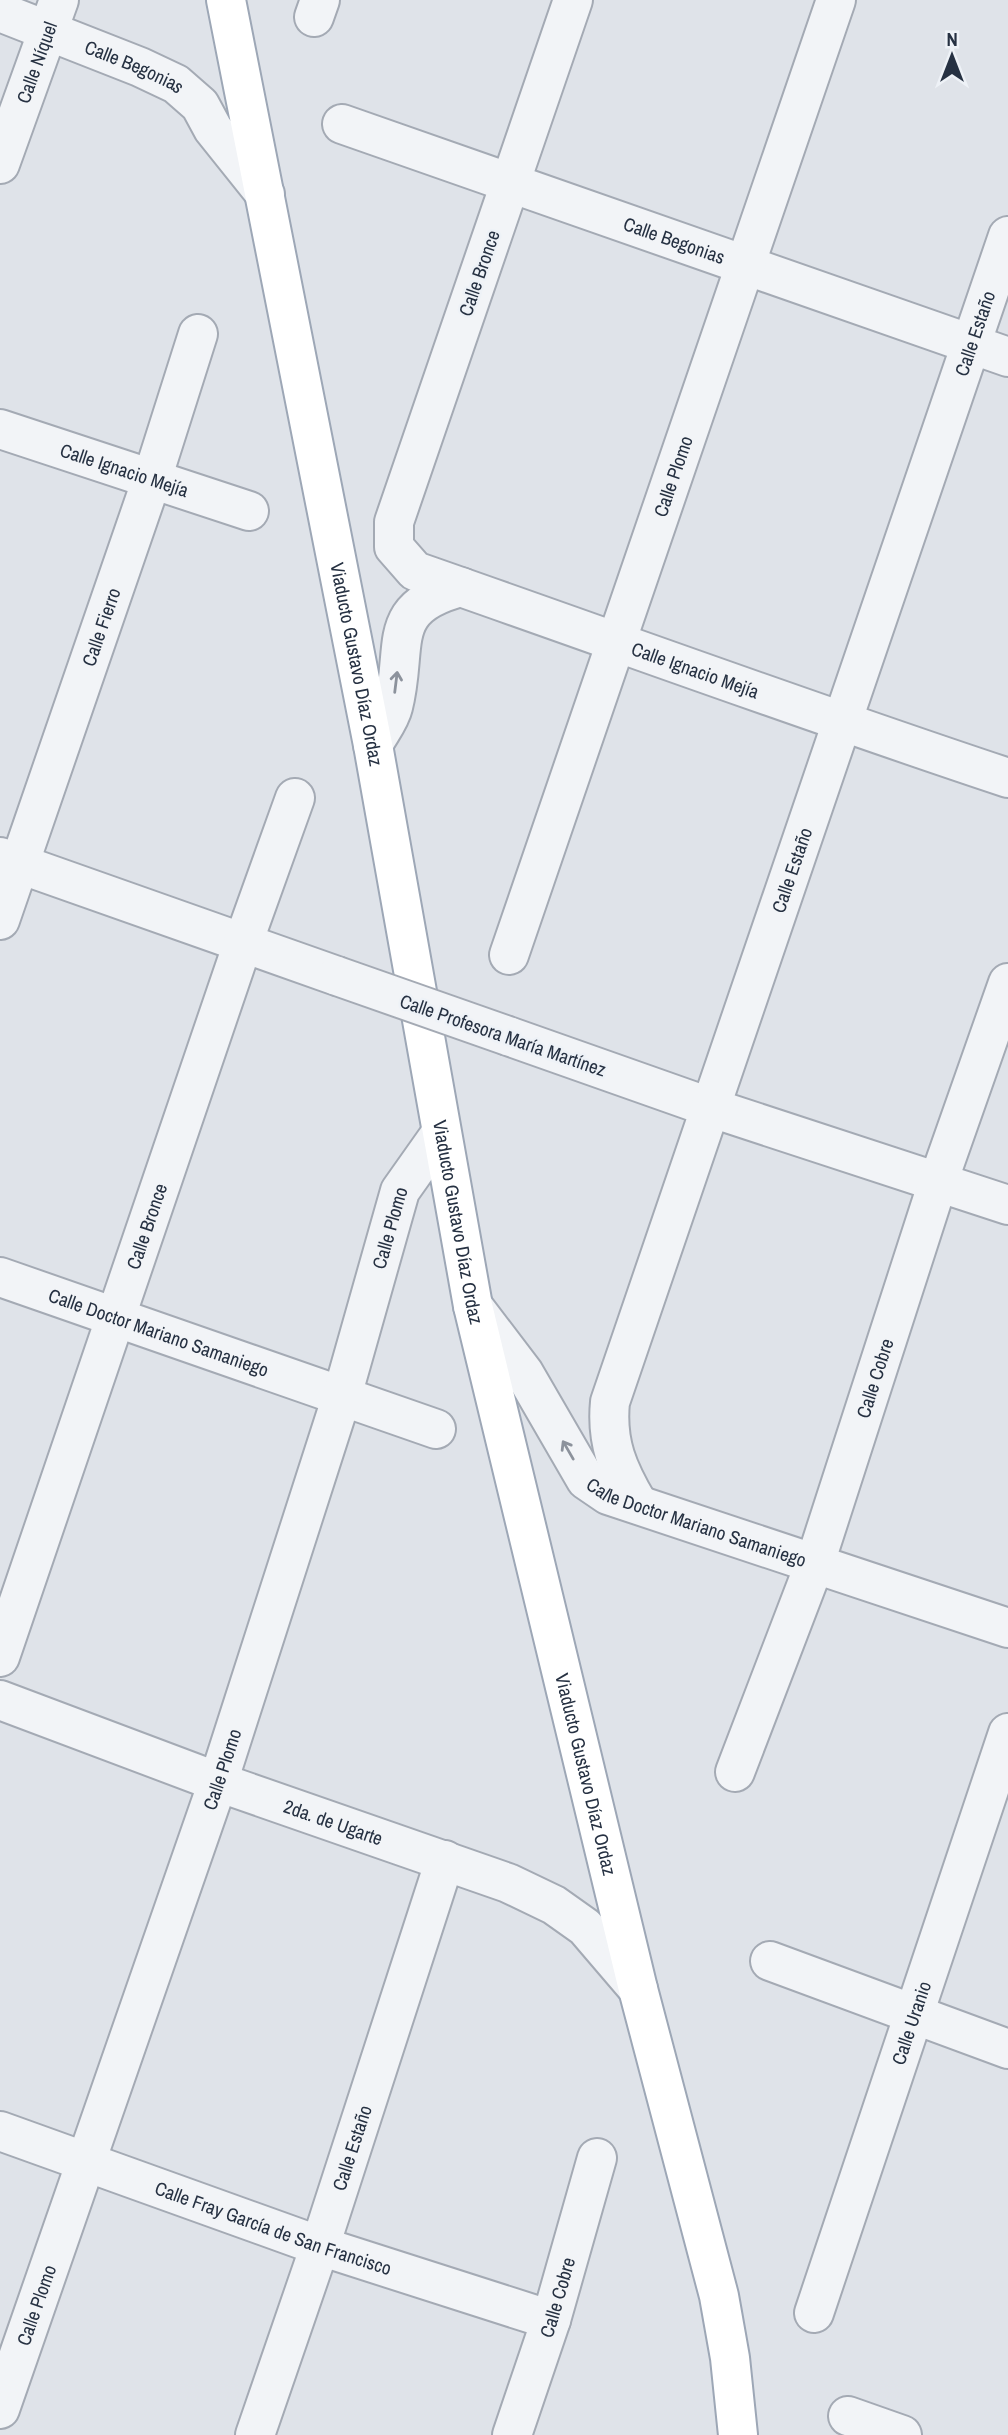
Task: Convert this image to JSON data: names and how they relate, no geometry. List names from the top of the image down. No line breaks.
{"streets":{"main road":["Viaducto Gustavo Díaz Ordaz"],"street":["Calle Níquel","Calle Begonias","Calle Bronce","Calle Estaño","Calle Ignacio Mejía","Calle Plomo","Calle Fierro","Calle Profesora María Martínez","Calle Doctor Mariano Samaniego","Calle Cobre","2da. de Ugarte","Calle Uranio","Calle Fray García de San Francisco"]},"crossings":[["Calle Níquel","Calle Begonias"],["Calle Begonias","Calle Bronce"],["Calle Begonias","Calle Estaño"],["Calle Begonias","Calle Plomo"],["Calle Begonias","Viaducto Gustavo Díaz Ordaz"],["Calle Bronce","Calle Ignacio Mejía"],["Calle Bronce","Calle Profesora María Martínez"],["Calle Bronce","Calle Doctor Mariano Samaniego"],["Calle Estaño","Calle Ignacio Mejía"],["Calle Estaño","Calle Profesora María Martínez"],["Calle Estaño","Calle Doctor Mariano Samaniego"],["Calle Estaño","2da. de Ugarte"],["Calle Estaño","Calle Fray García de San Francisco"],["Calle Ignacio Mejía","Calle Plomo"],["Calle Ignacio Mejía","Calle Fierro"],["Calle Plomo","Viaducto Gustavo Díaz Ordaz"],["Calle Plomo","Calle Doctor Mariano Samaniego"],["Calle Plomo","2da. de Ugarte"],["Calle Plomo","Calle Fray García de San Francisco"],["Calle Fierro","Calle Profesora María Martínez"],["Viaducto Gustavo Díaz Ordaz","Calle Doctor Mariano Samaniego"],["Viaducto Gustavo Díaz Ordaz","2da. de Ugarte"],["Calle Profesora María Martínez","Calle Cobre"],["Calle Doctor Mariano Samaniego","Calle Cobre"],["Calle Cobre","Calle Fray García de San Francisco"]],"north":"top"}
